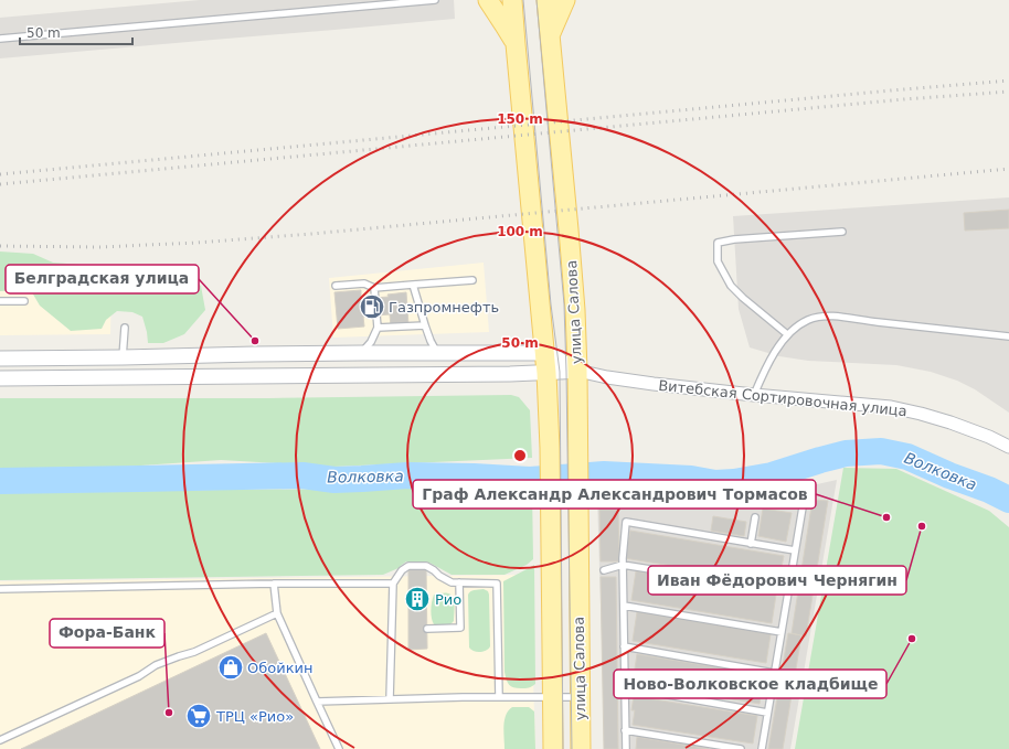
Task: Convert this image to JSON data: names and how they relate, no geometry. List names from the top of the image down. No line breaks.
{"streets":{"main road":["улица Салова"],"street":["Витебская Сортировочная улица"]},"crossings":[["улица Салова","Витебская Сортировочная улица"]],"water":["Волковка"],"places":{"fuel station":["Газпромнефть"],"other":["Белградская улица","Граф Александр Александрович Тормасов","Иван Фёдорович Чернягин","Ново-Волковское кладбище","Фора-Банк"],"building":["Рио"],"shop":["Обойкин"],"supermarket":["ТРЦ «Рио»"]},"scale_bar":"50 m","rings":["150 m","100 m","50 m"]}
